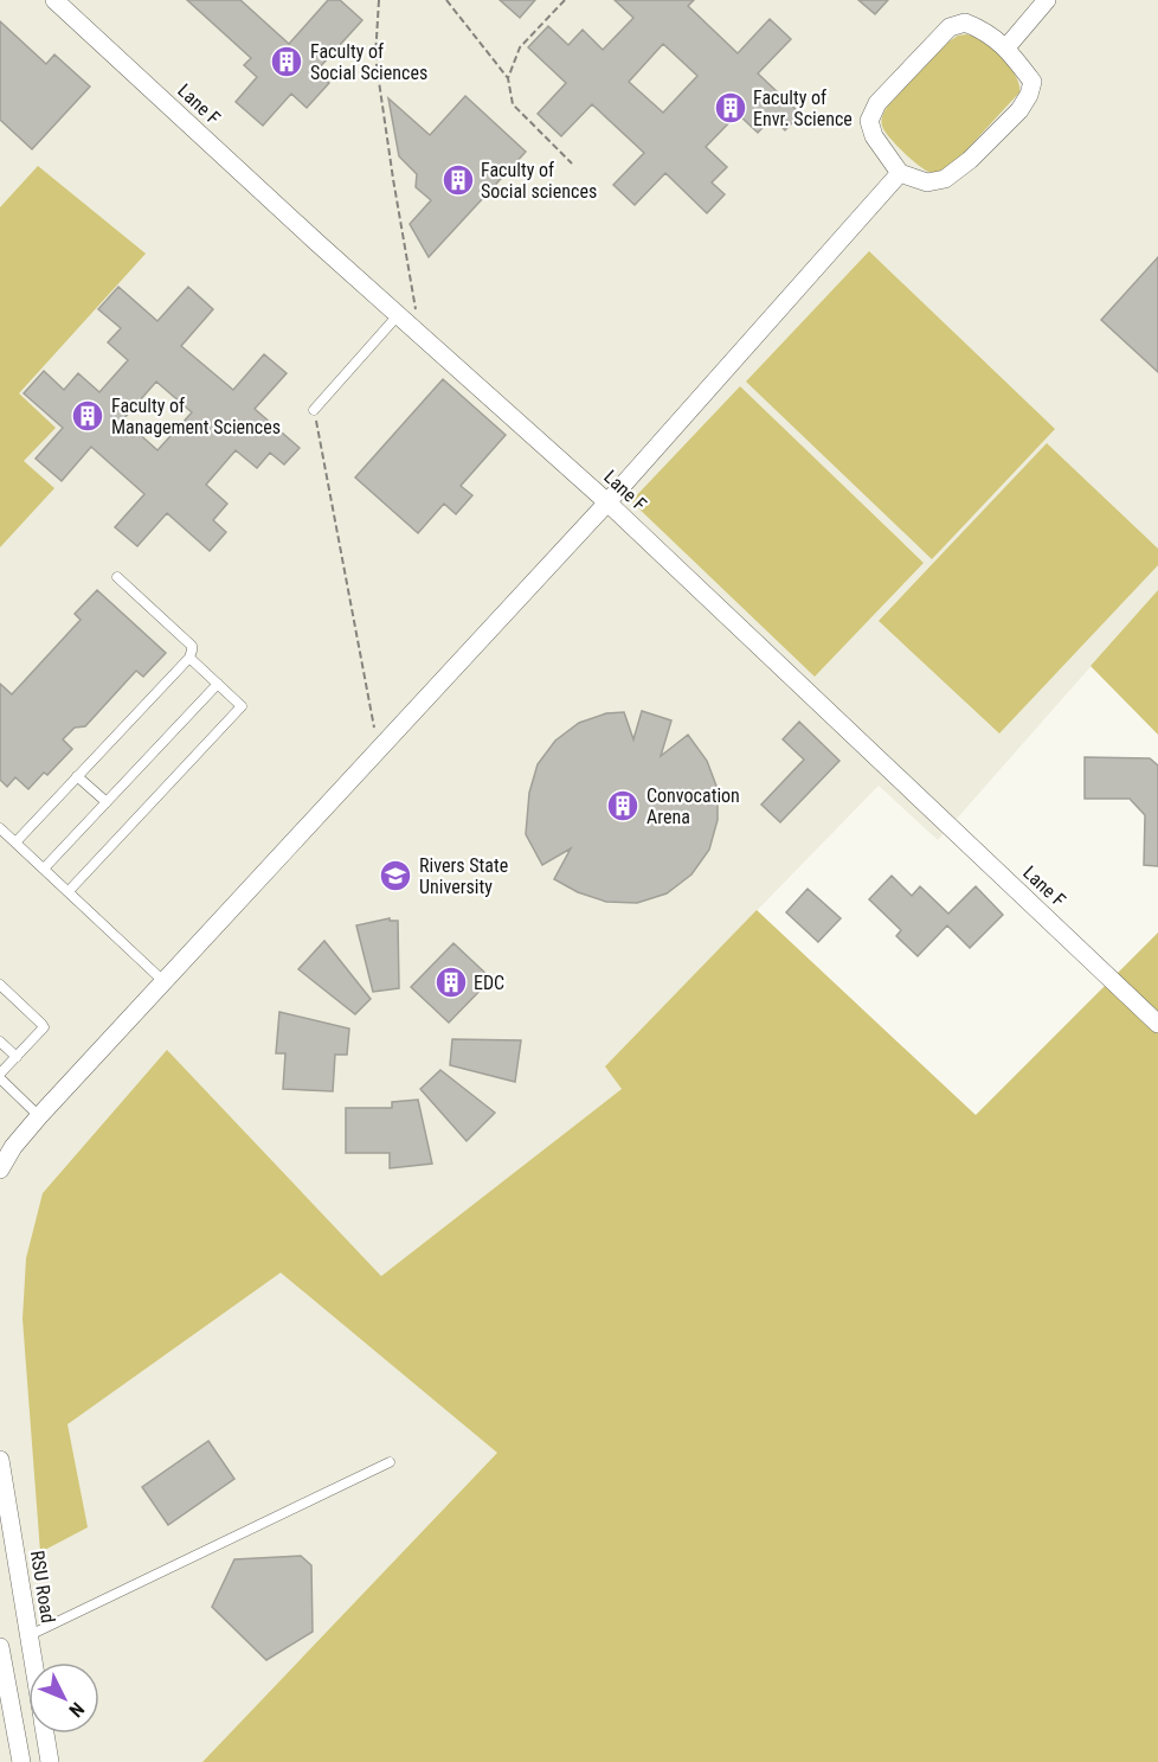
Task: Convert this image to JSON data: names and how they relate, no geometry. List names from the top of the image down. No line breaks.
{"streets":{"street":["Lane F","RSU Road"]},"places":{"building":["Faculty of Social Sciences","Faculty of Envr. Science","Faculty of Social sciences","Faculty of Management Sciences","Convocation Arena","EDC"],"school or university":["Rivers State University"]},"north":"bottom right"}
